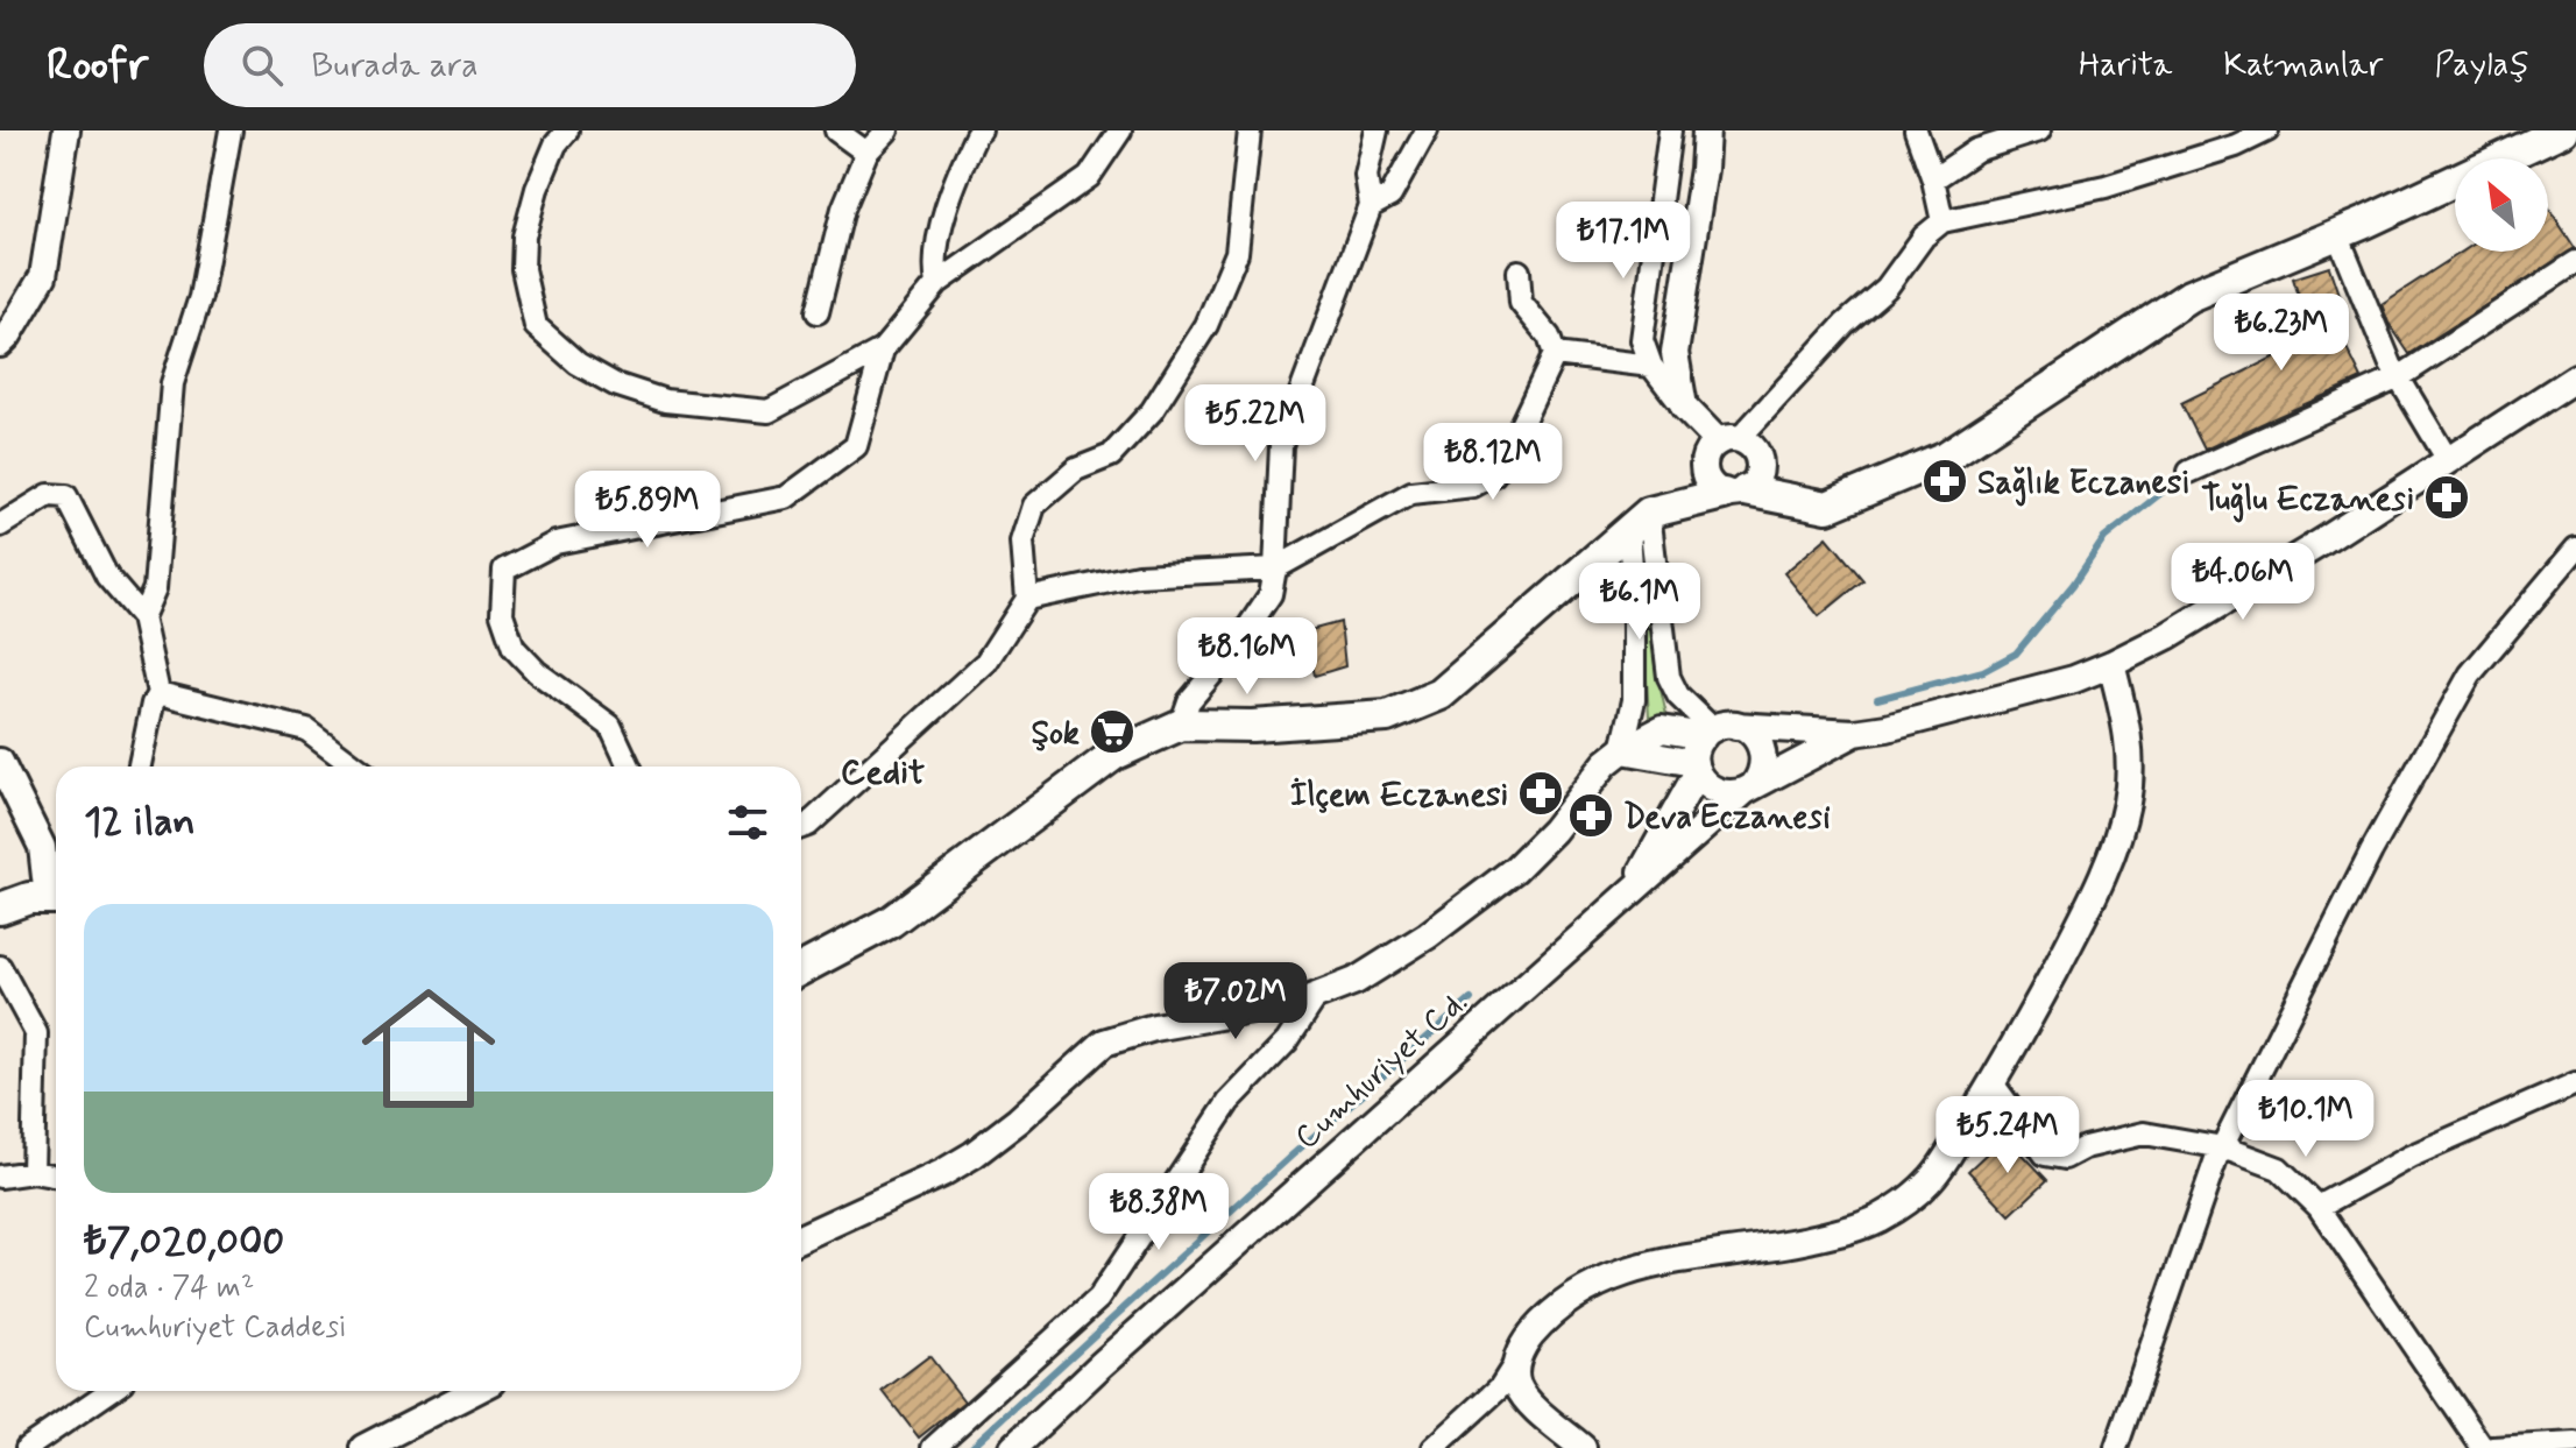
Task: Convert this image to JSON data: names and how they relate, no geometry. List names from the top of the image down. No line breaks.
{"streets":{"street":["Cumhuriyet Cd."]},"districts":["Cedit"],"places":{"pharmacy":["Sağlık Eczanesi","Tuğlu Eczanesi","İlçem Eczanesi","Deva Eczanesi"],"supermarket":["Şok"]},"north":"top left","page":{"header":"Roofr","search":"Burada ara","nav":["Harita","Katmanlar","Paylaş"],"price":["₺17.1M","₺6.23M","₺5.22M","₺8.12M","₺5.89M","₺4.06M","₺6.1M","₺8.16M","₺7.02M","₺10.1M","₺5.24M","₺8.38M"],"heading":"12 ilan","list":[{"name":"₺7,020,000","note":"2 oda · 74 m² · Cumhuriyet Caddesi"}]}}
